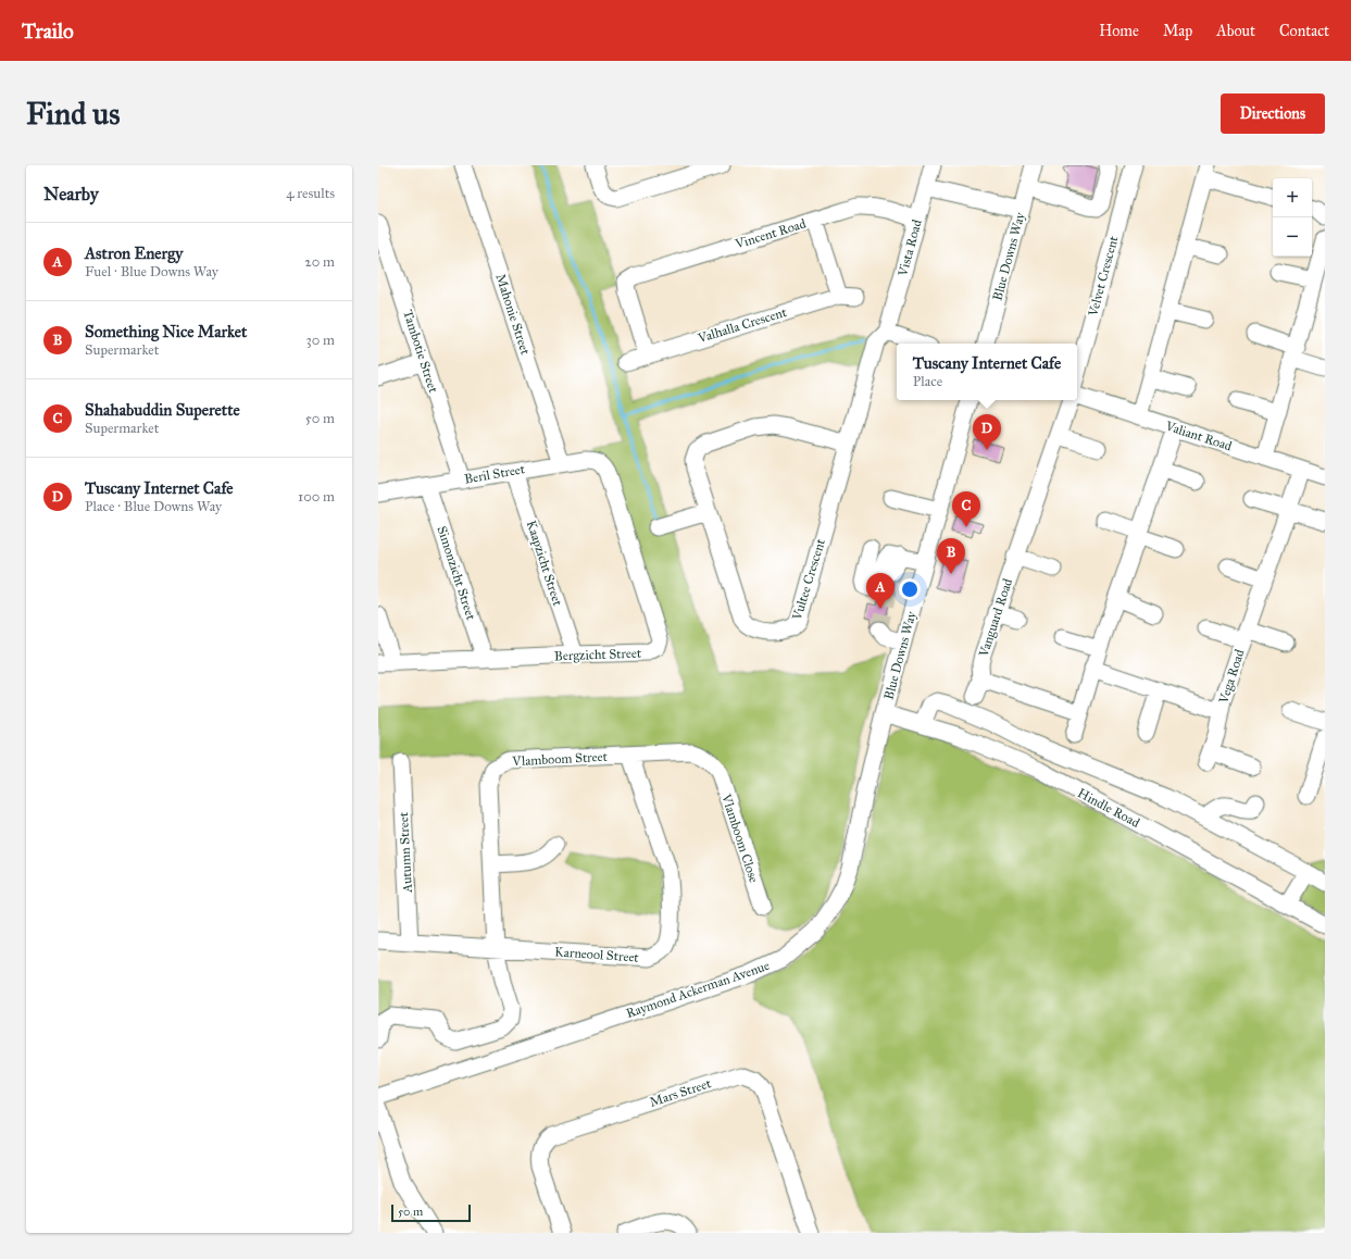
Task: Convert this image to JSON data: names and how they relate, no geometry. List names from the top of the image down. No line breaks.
{"streets":{"street":["Vincent Road","Vista Road","Blue Downs Way","Velvet Crescent","Mahonie Street","Valhalla Crescent","Tambotie Street","Valiant Road","Beril Street","Kaapzicht Street","Simonzicht Street","Vultee Crescent","Vanguard Road","Bergzicht Street","Vega Road","Vlamboom Street","Hindle Road","Vlamboom Close","Autumn Street","Karneool Street","Raymond Ackerman Avenue","Mars Street"]},"crossings":[["Vincent Road","Vista Road"],["Vincent Road","Valhalla Crescent"],["Vista Road","Vultee Crescent"],["Blue Downs Way","Hindle Road"],["Blue Downs Way","Raymond Ackerman Avenue"],["Mahonie Street","Beril Street"],["Tambotie Street","Beril Street"],["Valiant Road","Vega Road"],["Beril Street","Kaapzicht Street"],["Beril Street","Simonzicht Street"],["Beril Street","Bergzicht Street"],["Kaapzicht Street","Bergzicht Street"],["Simonzicht Street","Bergzicht Street"],["Vlamboom Street","Vlamboom Close"],["Vlamboom Street","Karneool Street"],["Hindle Road","Raymond Ackerman Avenue"],["Autumn Street","Karneool Street"]],"scale_bar":"50 m","page":{"header":"Trailo","nav":["Home","Map","About","Contact"],"buttons":"Directions","title":"Find us","heading":["Nearby","4 results"],"map_buttons":["+","−"],"list":[{"mark":"A","name":"Astron Energy","note":"Fuel · Blue Downs Way","value":"20 m"},{"mark":"B","name":"Something Nice Market","note":"Supermarket","value":"30 m"},{"mark":"C","name":"Shahabuddin Superette","note":"Supermarket","value":"50 m"},{"mark":"D","name":"Tuscany Internet Cafe","note":"Place · Blue Downs Way","value":"100 m"}],"popup":["Tuscany Internet Cafe","Place"],"pins":["D","C","B","A"],"scale":"50 m"}}
